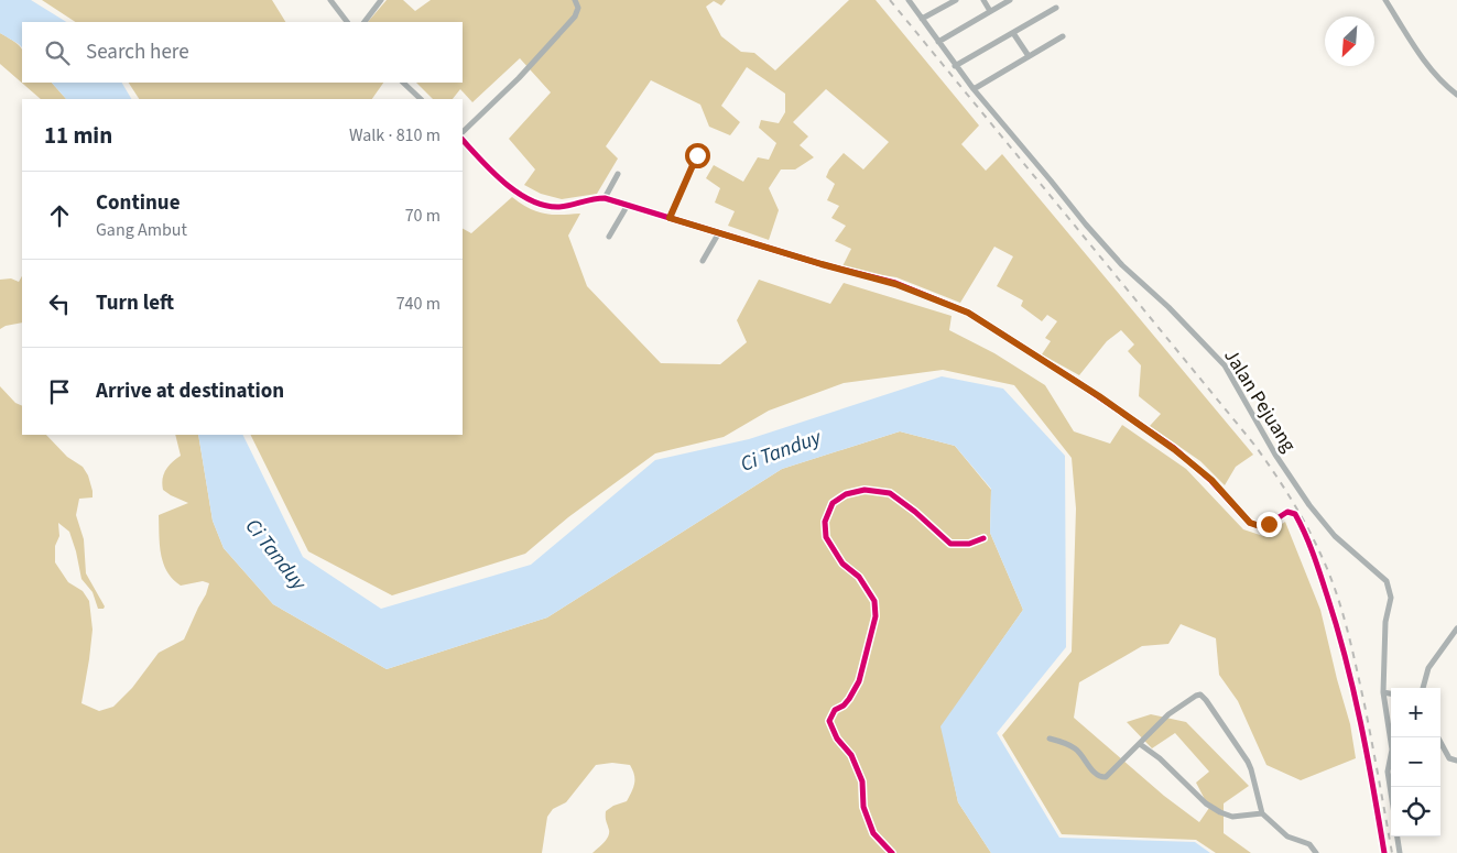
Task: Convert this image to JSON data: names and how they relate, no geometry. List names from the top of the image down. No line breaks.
{"streets":{"street":["Jalan Pejuang"]},"water":["Ci Tanduy"],"north":"bottom left","page":{"search":"Search here","heading":["11 min","Walk · 810 m"],"list":[["Continue","Gang Ambut","70 m"],["Turn left","740 m"],"Arrive at destination"],"map_buttons":["+","−"]}}
